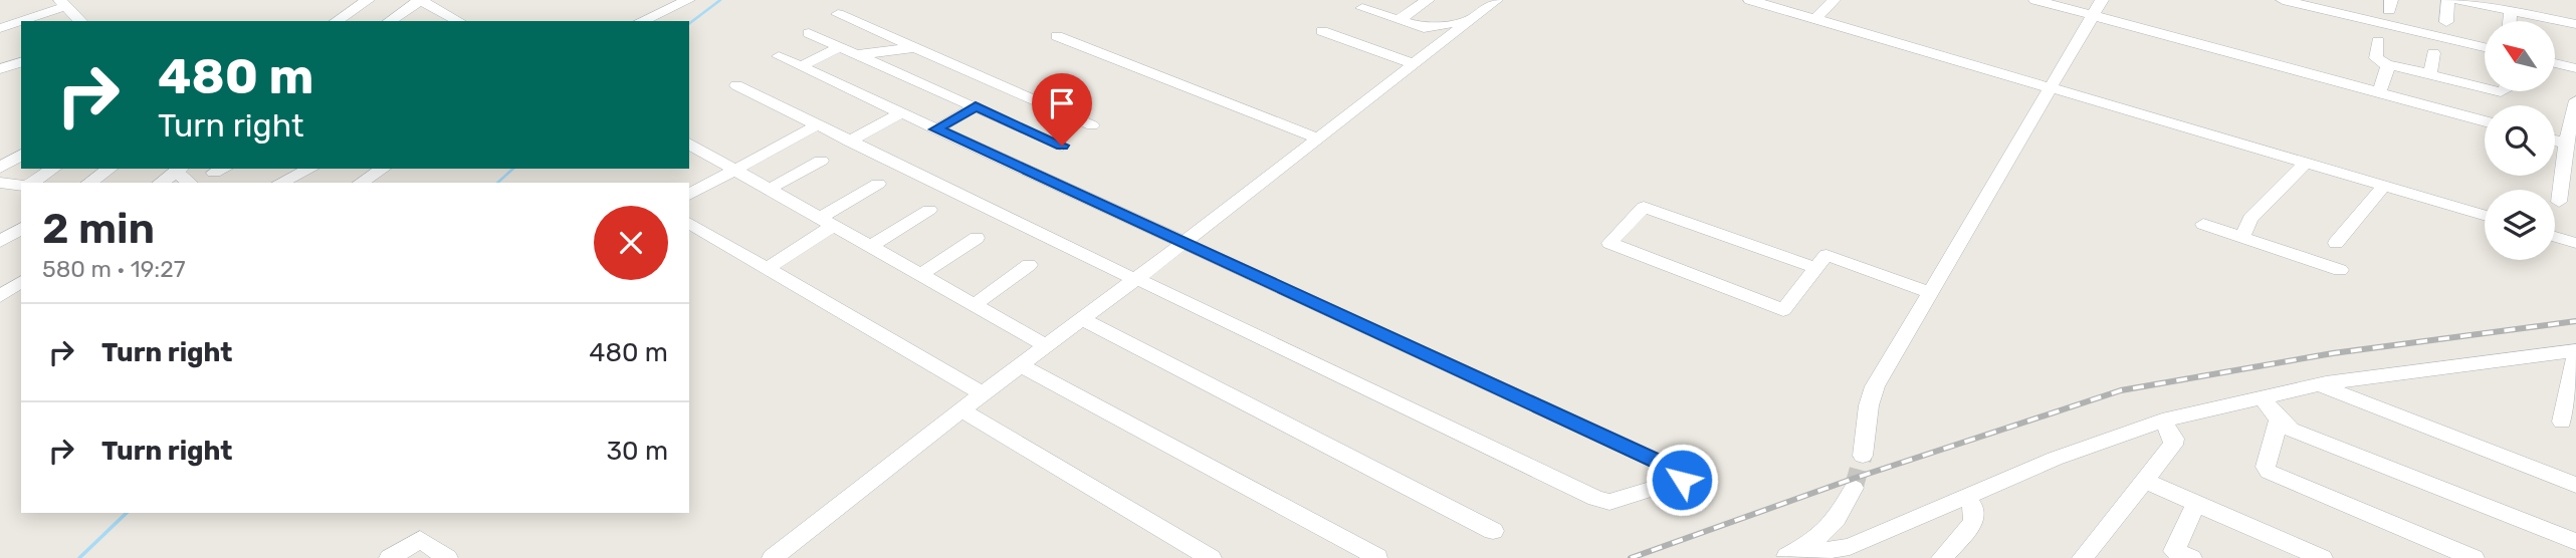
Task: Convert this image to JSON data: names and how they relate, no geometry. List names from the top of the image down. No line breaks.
{"north":"top left","page":{"turn":["480 m","Turn right"],"heading":["2 min","580 m · 19:27"],"list":[{"name":"Turn right","value":"480 m"},{"name":"Turn right","value":"30 m"}]}}
